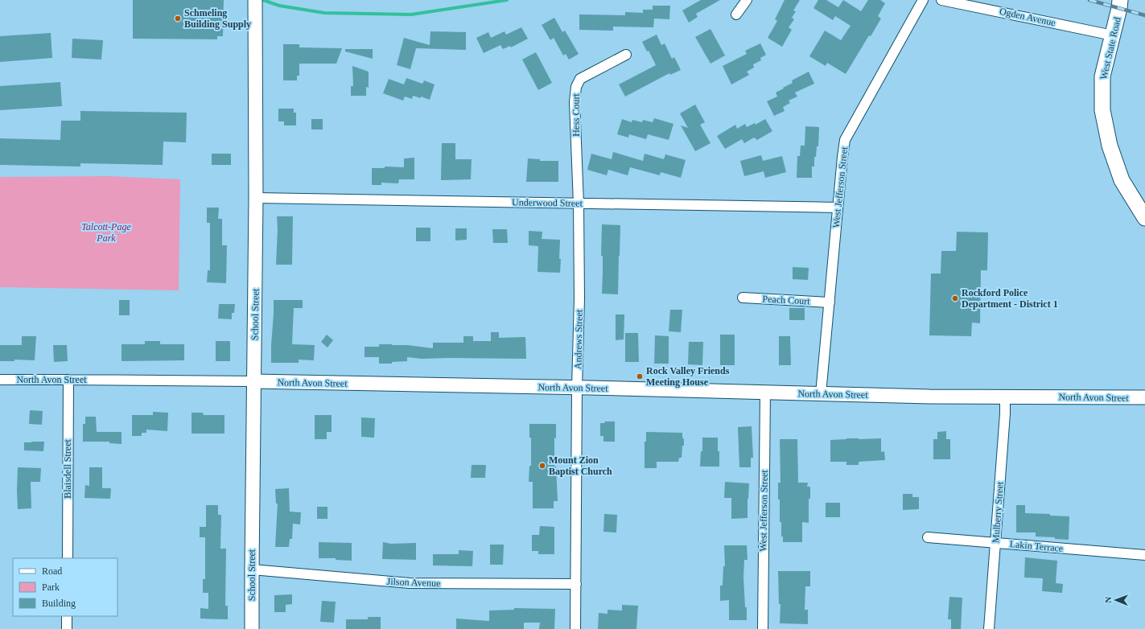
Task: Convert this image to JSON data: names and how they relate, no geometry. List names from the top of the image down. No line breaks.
{"streets":{"main road":["West State Road"],"street":["Ogden Avenue","Hess Court","West Jefferson Street","Underwood Street","Peach Court","School Street","Andrews Street","North Avon Street","Blaisdell Street","Mulberry Street","Lakin Terrace","Jilson Avenue"]},"crossings":[["Ogden Avenue","West State Road"],["Hess Court","Underwood Street"],["Hess Court","Andrews Street"],["West Jefferson Street","Underwood Street"],["West Jefferson Street","Peach Court"],["West Jefferson Street","North Avon Street"],["Underwood Street","School Street"],["Underwood Street","Andrews Street"],["School Street","North Avon Street"],["School Street","Jilson Avenue"],["Andrews Street","North Avon Street"],["Andrews Street","Jilson Avenue"],["North Avon Street","Blaisdell Street"],["North Avon Street","Mulberry Street"],["Mulberry Street","Lakin Terrace"]],"parks":["Talcott-Page Park"],"places":["Schmeling Building Supply","Rockford Police Department - District 1","Rock Valley Friends Meeting House","Mount Zion Baptist Church"],"legend":["Road","Park","Building"],"north":"left"}
